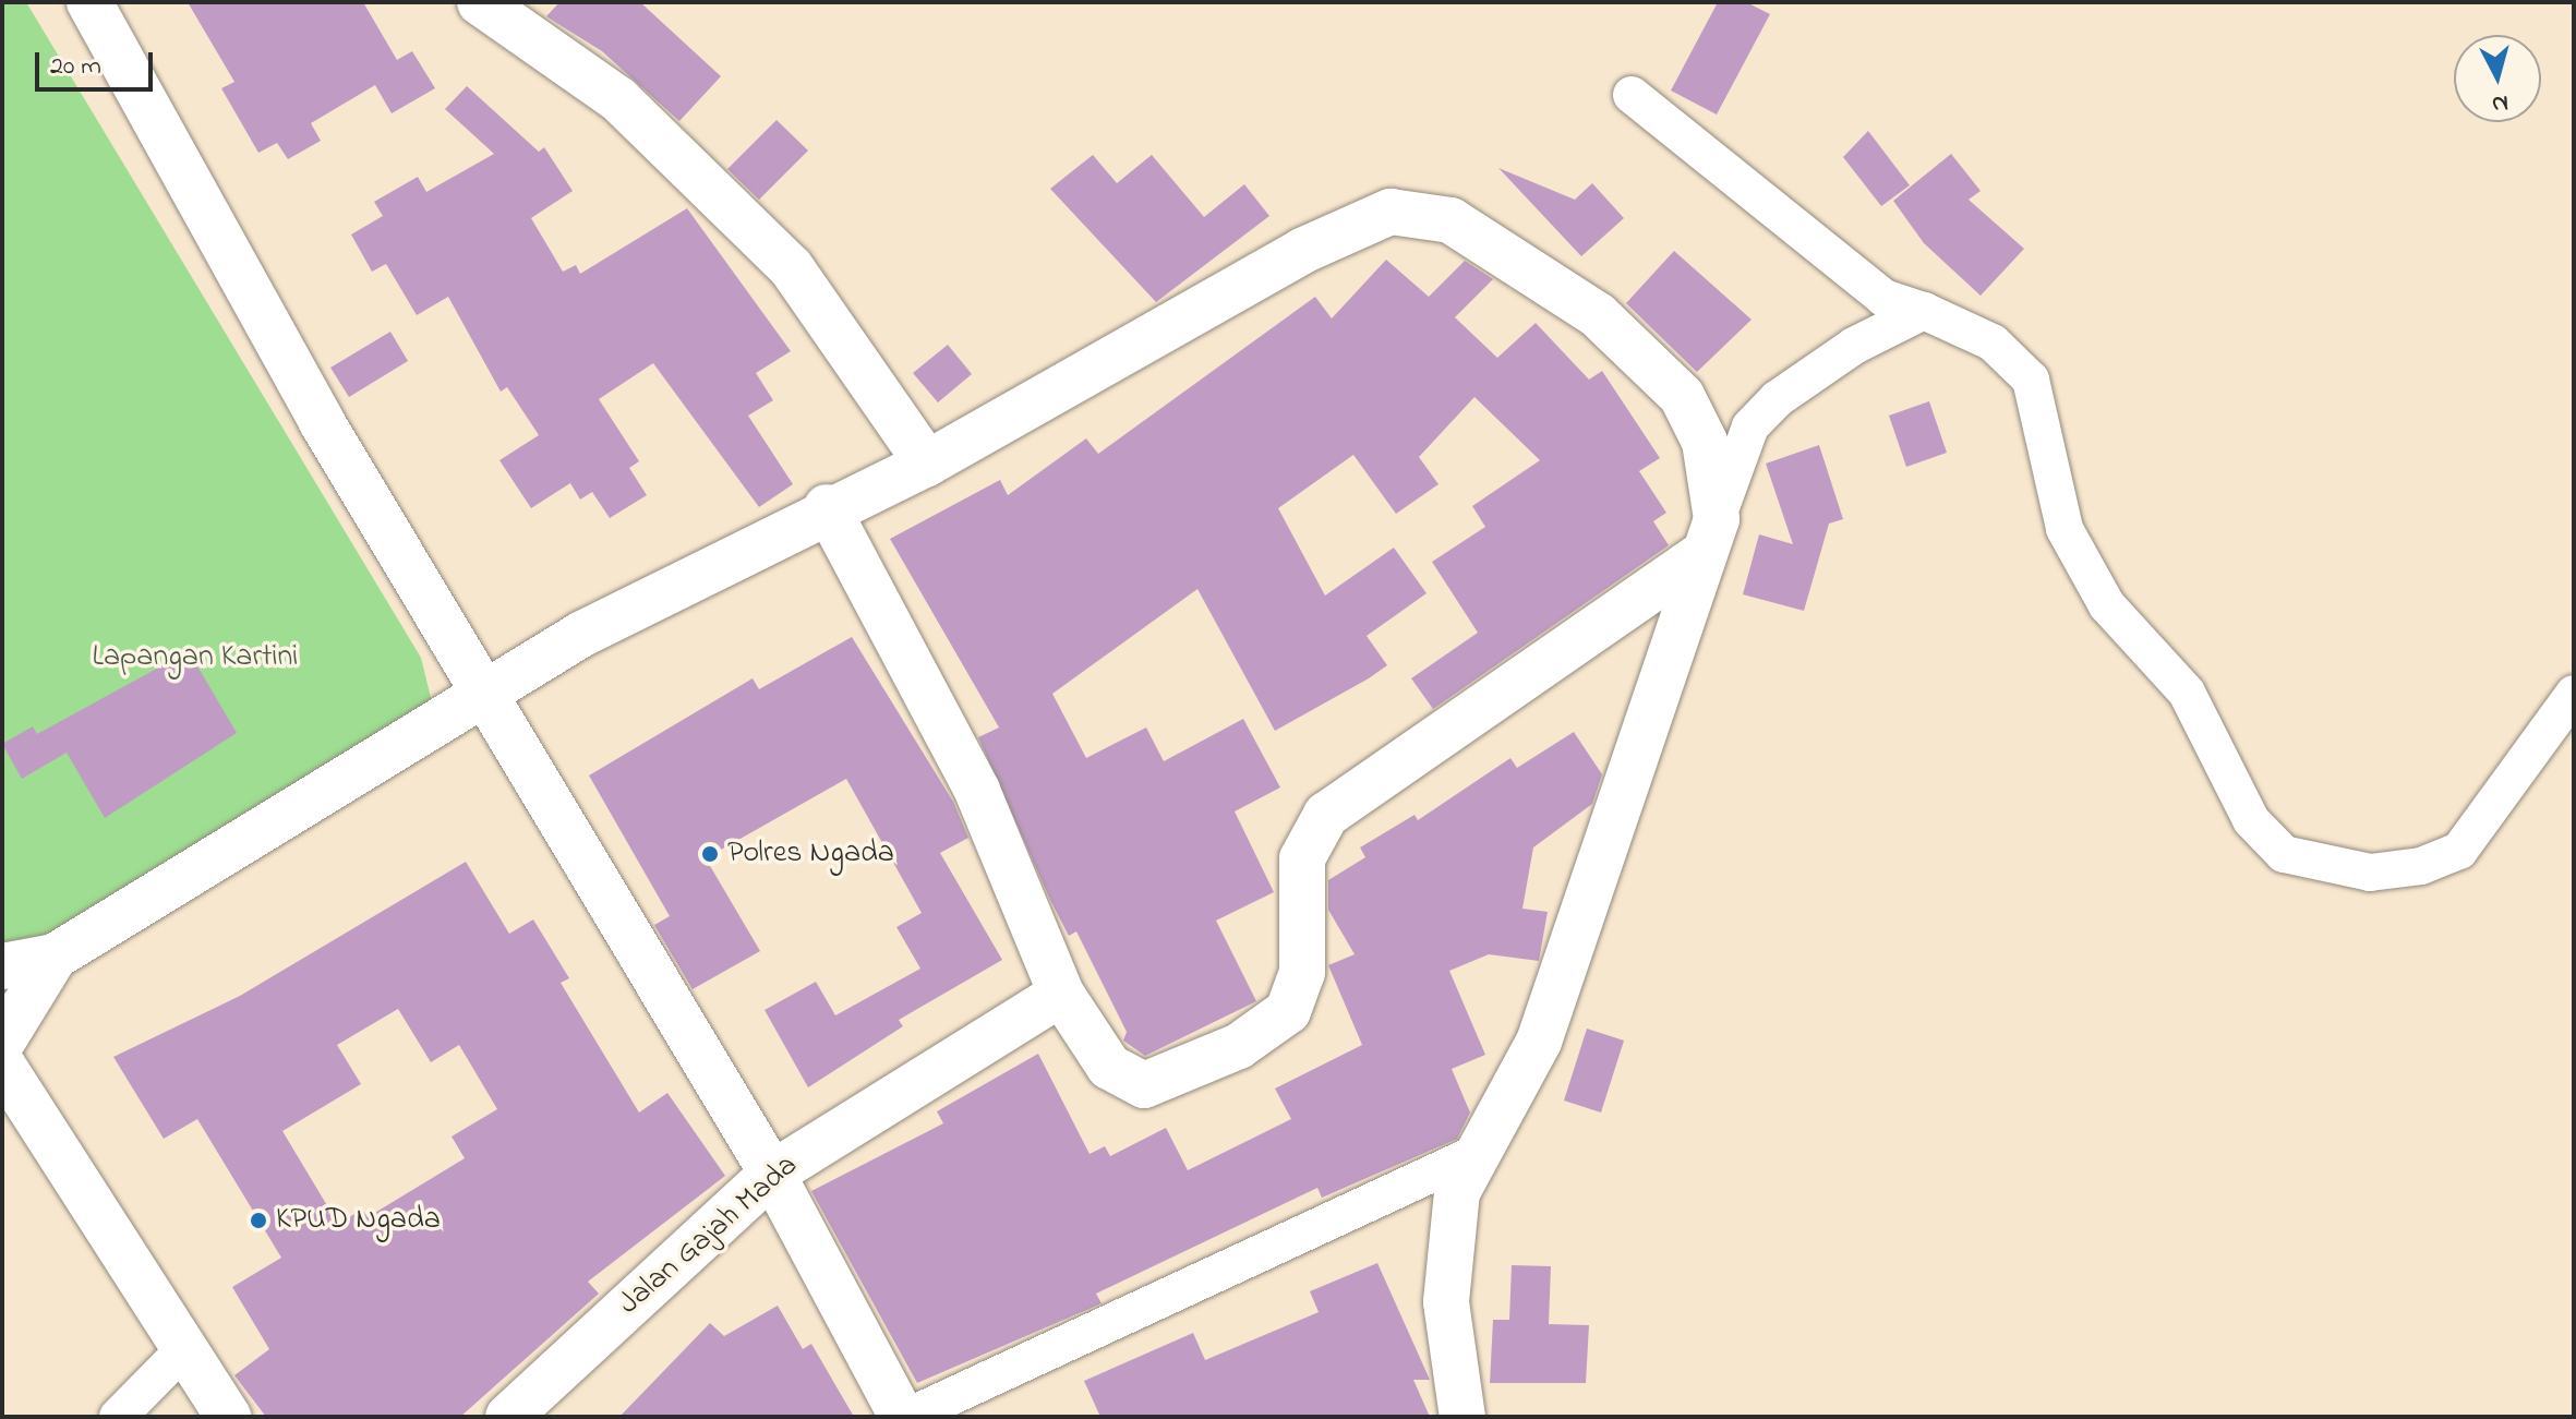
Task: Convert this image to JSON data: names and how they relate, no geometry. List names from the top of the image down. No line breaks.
{"streets":{"street":["Jalan Gajah Mada"]},"parks":["Lapangan Kartini"],"places":["Polres Ngada","KPUD Ngada"],"scale_bar":"20 m","north":"bottom"}
